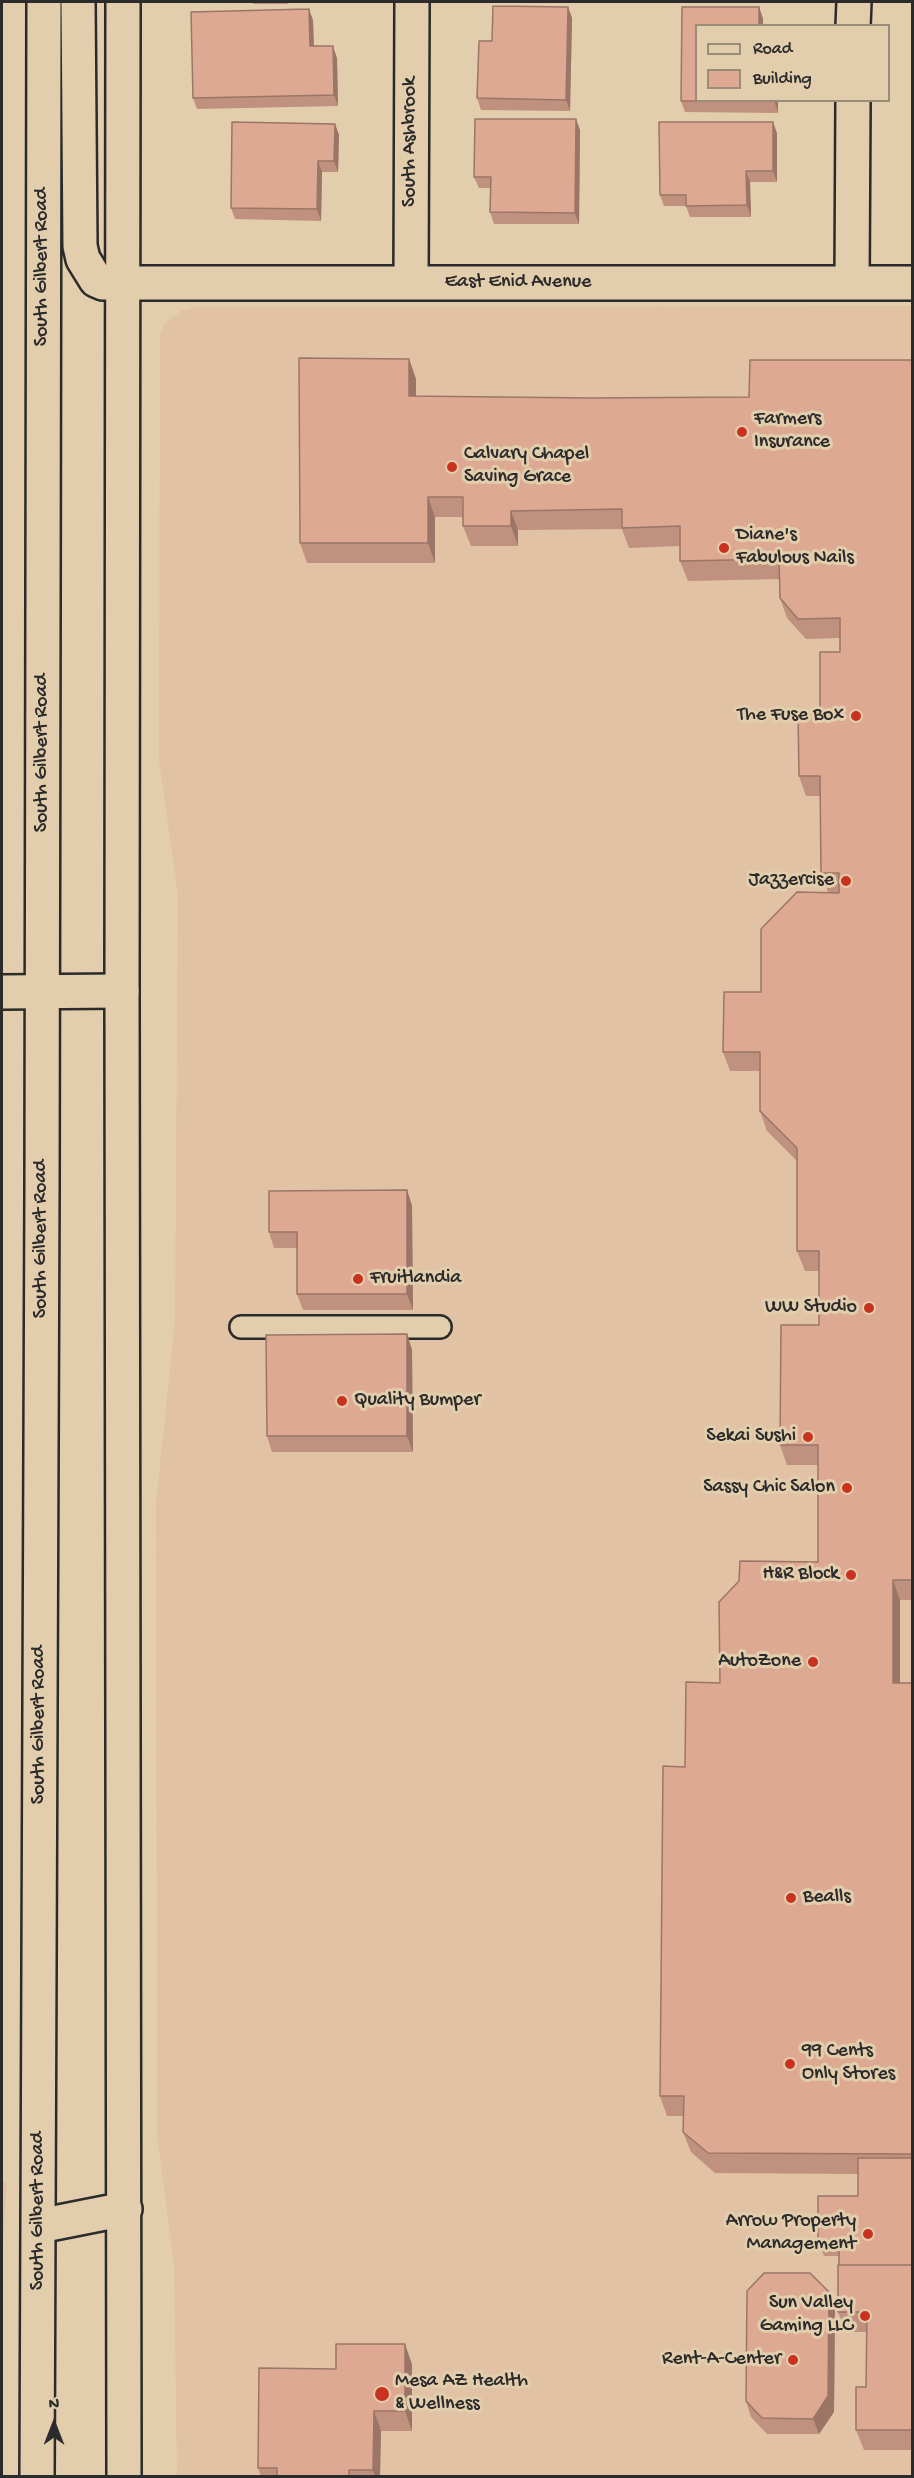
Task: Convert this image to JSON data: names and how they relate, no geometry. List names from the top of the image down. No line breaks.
{"streets":{"main road":["South Ashbrook","South Gilbert Road","East Enid Avenue"]},"crossings":[["South Ashbrook","East Enid Avenue"]],"places":["Farmers Insurance","Calvary Chapel Saving Grace","Diane's Fabulous Nails","The Fuse Box","Jazzercise","Fruitlandia","WW Studio","Quality Bumper","Sekai Sushi","Sassy Chic Salon","H&R Block","AutoZone","Bealls","99 Cents Only Stores","Arrow Property Management","Sun Valley Gaming LLC","Rent-A-Center","Mesa AZ Health & Wellness"],"legend":["Road","Building"],"north":"top"}
